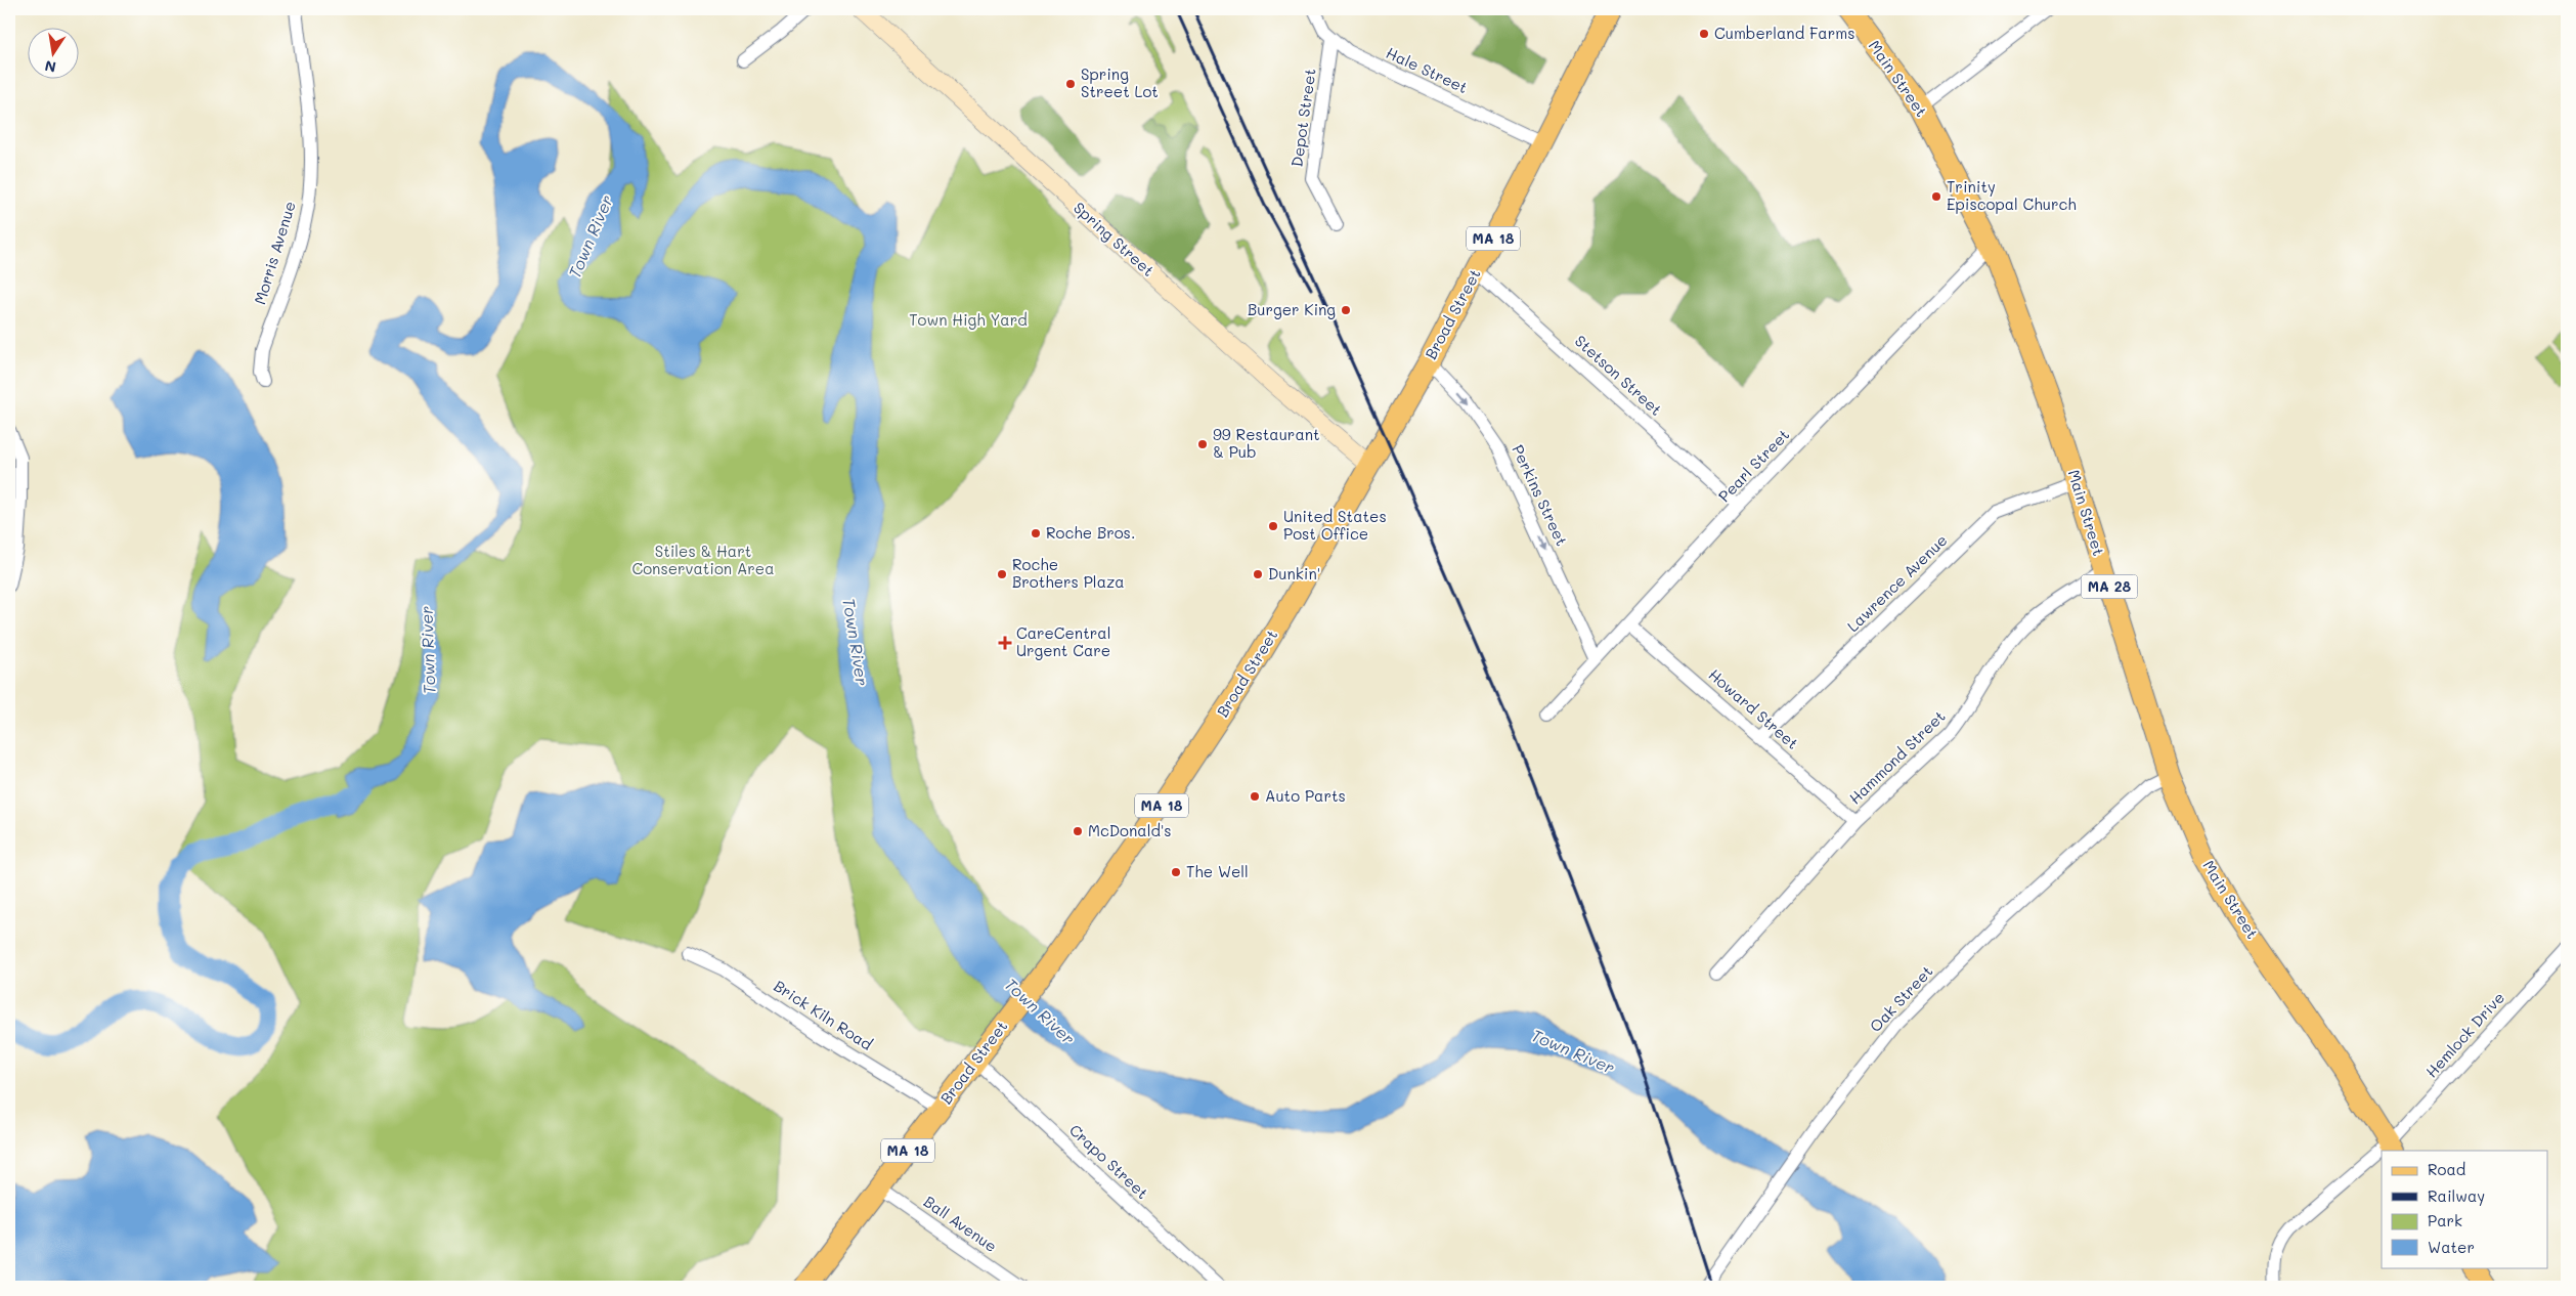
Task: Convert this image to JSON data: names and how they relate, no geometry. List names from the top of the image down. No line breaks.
{"streets":{"main road":["Main Street","MA 18","Broad Street","MA 28"],"street":["Hale Street","Depot Street","Spring Street","Morris Avenue","Stetson Street","Pearl Street","Perkins Street","Lawrence Avenue","Howard Street","Hammond Street","Oak Street","Brick Kiln Road","Hemlock Drive","Crapo Street","Ball Avenue"]},"crossings":[["Hale Street","Depot Street"],["Hale Street","Broad Street"],["Main Street","Pearl Street"],["Main Street","Lawrence Avenue"],["Main Street","Hammond Street"],["Main Street","Oak Street"],["Main Street","Hemlock Drive"],["Spring Street","Broad Street"],["Broad Street","Stetson Street"],["Broad Street","Perkins Street"],["Broad Street","Brick Kiln Road"],["Broad Street","Crapo Street"],["Broad Street","Ball Avenue"],["Stetson Street","Pearl Street"],["Pearl Street","Perkins Street"],["Pearl Street","Howard Street"],["Lawrence Avenue","Howard Street"],["Howard Street","Hammond Street"]],"one_way":["Perkins Street"],"water":["Town River"],"parks":["Town High Yard","Stiles & Hart Conservation Area"],"places":{"other":["Cumberland Farms","Spring Street Lot","Trinity Episcopal Church","Burger King","99 Restaurant & Pub","United States Post Office","Roche Bros.","Roche Brothers Plaza","Dunkin'","Auto Parts","McDonald's","The Well"],"health":["CareCentral Urgent Care"]},"legend":["Road","Railway","Park","Water"],"north":"bottom"}
